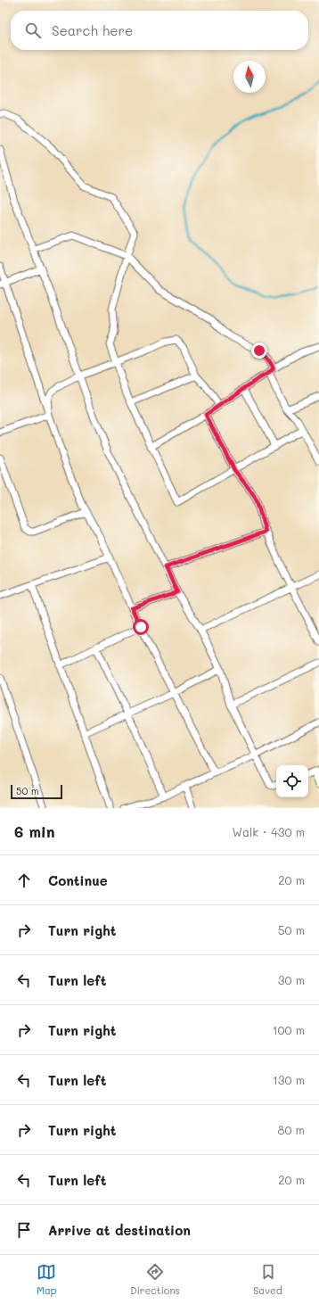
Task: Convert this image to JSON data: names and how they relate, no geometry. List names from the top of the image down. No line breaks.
{"scale_bar":"50 m","north":"top","page":{"search":"Search here","scale":"50 m","heading":["6 min","Walk · 430 m"],"list":[["Continue","20 m"],["Turn right","50 m"],["Turn left","30 m"],["Turn right","100 m"],["Turn left","130 m"],["Turn right","80 m"],["Turn left","20 m"],"Arrive at destination"],"nav":["Map","Directions","Saved"]}}
